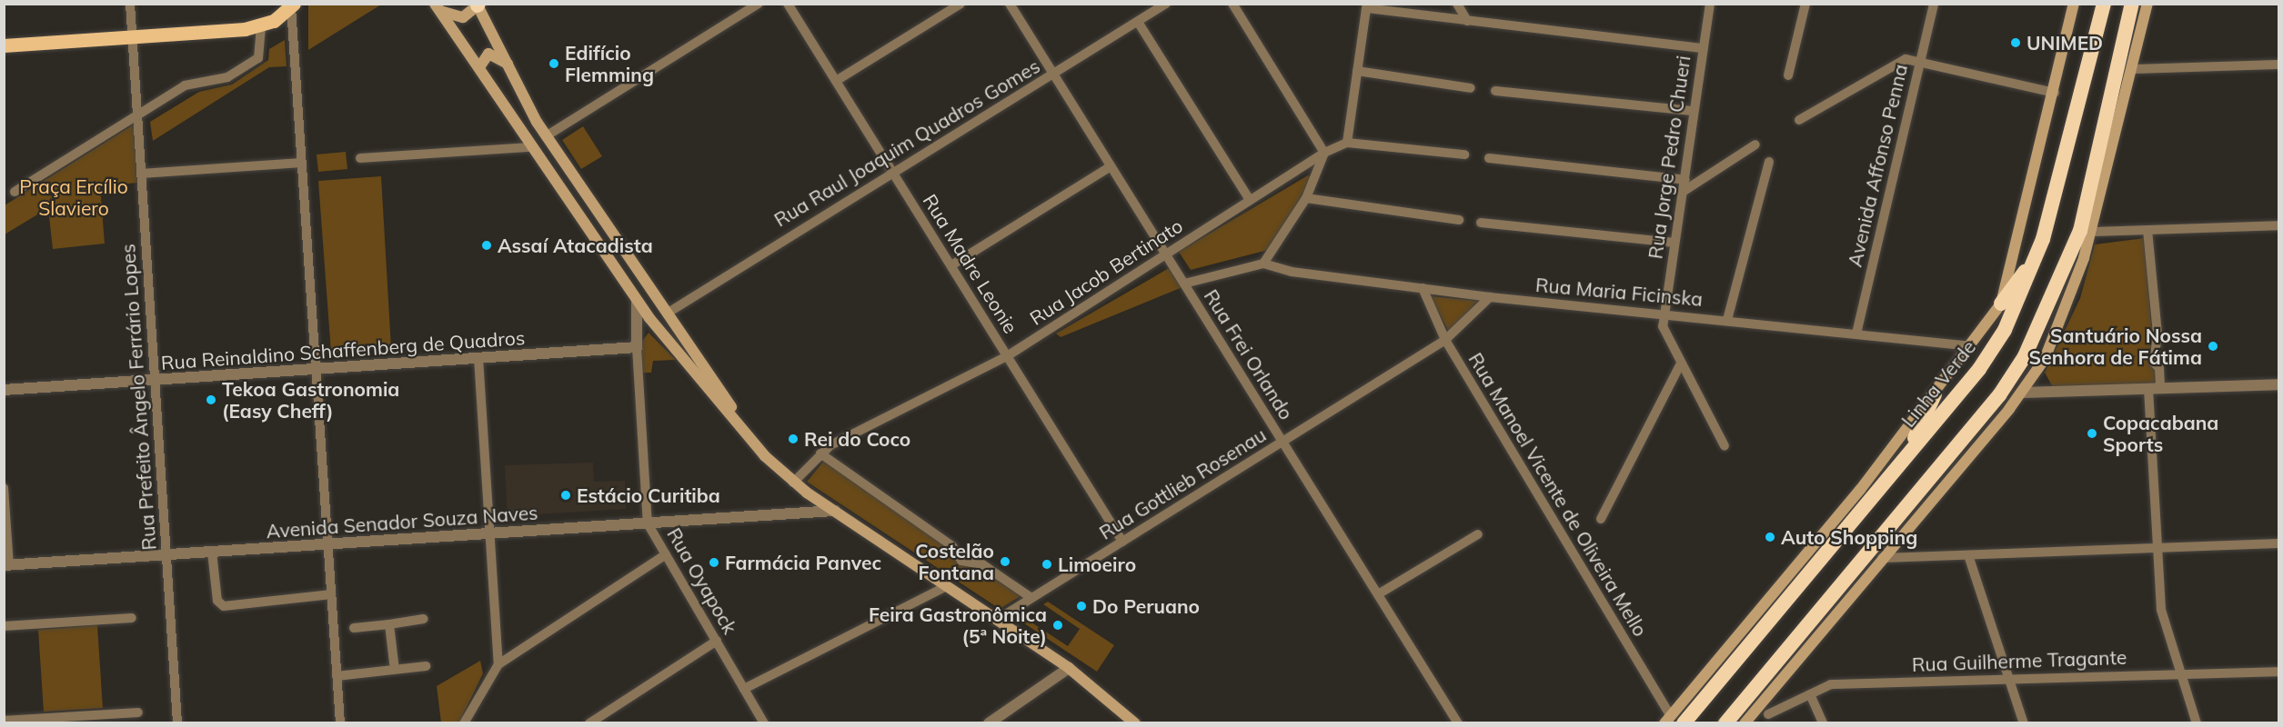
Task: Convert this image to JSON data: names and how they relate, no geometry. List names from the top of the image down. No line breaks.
{"streets":{"highway":["Linha Verde"],"street":["Rua Raul Joaquim Quadros Gomes","Rua Jorge Pedro Chueri","Avenida Affonso Penna","Rua Madre Leonie","Rua Jacob Bertinato","Rua Maria Ficinska","Rua Reinaldino Schaffenberg de Quadros","Rua Frei Orlando","Rua Prefeito Ângelo Ferrário Lopes","Rua Gottlieb Rosenau","Rua Manoel Vicente de Oliveira Mello","Avenida Senador Souza Naves","Rua Oyapock","Rua Guilherme Tragante"]},"crossings":[["Rua Raul Joaquim Quadros Gomes","Rua Madre Leonie"],["Rua Raul Joaquim Quadros Gomes","Rua Frei Orlando"],["Rua Jorge Pedro Chueri","Rua Maria Ficinska"],["Avenida Affonso Penna","Rua Maria Ficinska"],["Rua Madre Leonie","Rua Jacob Bertinato"],["Rua Madre Leonie","Rua Gottlieb Rosenau"],["Rua Jacob Bertinato","Rua Frei Orlando"],["Rua Maria Ficinska","Linha Verde"],["Rua Maria Ficinska","Rua Gottlieb Rosenau"],["Rua Maria Ficinska","Rua Manoel Vicente de Oliveira Mello"],["Rua Reinaldino Schaffenberg de Quadros","Rua Prefeito Ângelo Ferrário Lopes"],["Rua Reinaldino Schaffenberg de Quadros","Rua Oyapock"],["Rua Frei Orlando","Rua Gottlieb Rosenau"],["Linha Verde","Rua Manoel Vicente de Oliveira Mello"],["Rua Prefeito Ângelo Ferrário Lopes","Avenida Senador Souza Naves"],["Rua Gottlieb Rosenau","Rua Manoel Vicente de Oliveira Mello"],["Avenida Senador Souza Naves","Rua Oyapock"]],"parks":["Praça Ercílio Slaviero"],"places":["UNIMED","Edifício Flemming","Assaí Atacadista","Santuário Nossa Senhora de Fátima","Tekoa Gastronomia (Easy Cheff)","Copacabana Sports","Rei do Coco","Estácio Curitiba","Auto Shopping","Costelão Fontana","Farmácia Panvec","Limoeiro","Do Peruano","Feira Gastronômica (5ª Noite)"]}
